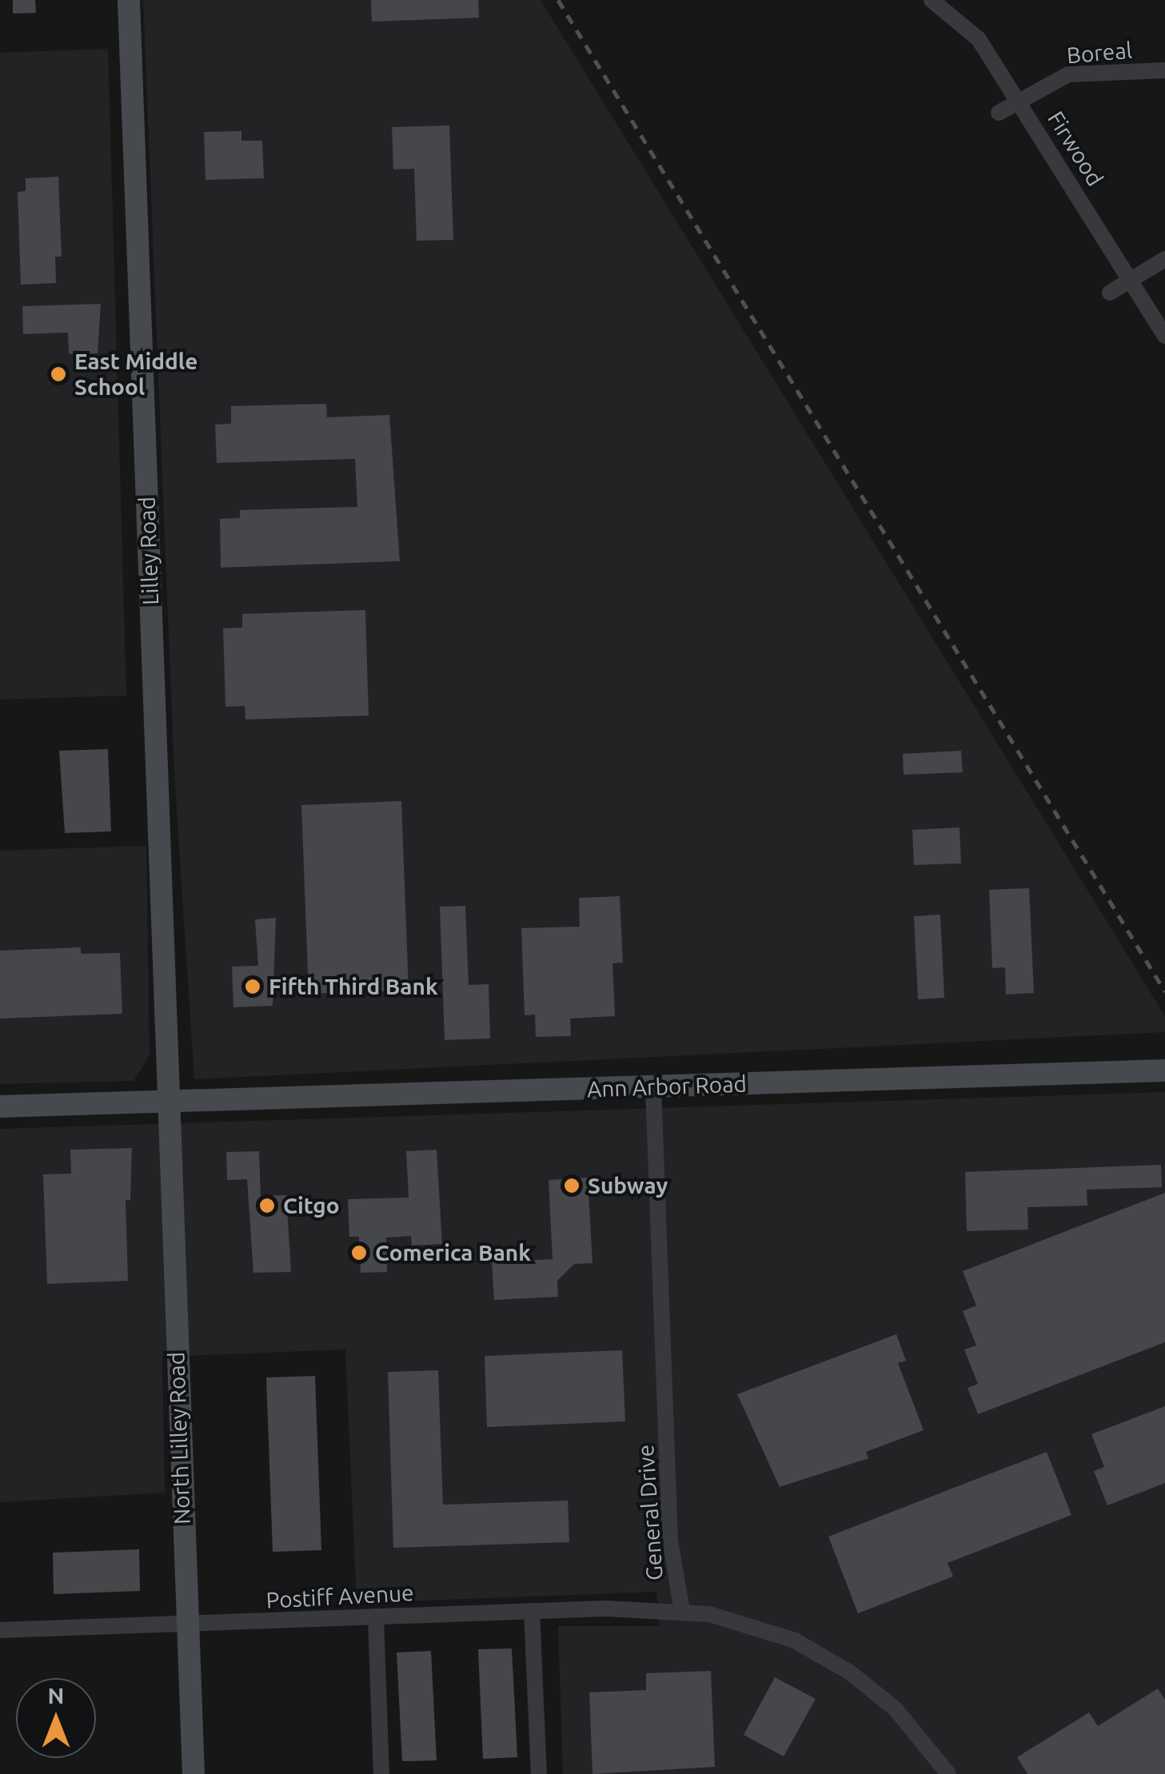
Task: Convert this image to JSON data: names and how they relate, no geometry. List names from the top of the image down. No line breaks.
{"streets":{"street":["Boreal","Firwood","Lilley Road","Ann Arbor Road","North Lilley Road","General Drive","Postiff Avenue"]},"crossings":[["Boreal","Firwood"],["Lilley Road","Ann Arbor Road"],["Lilley Road","North Lilley Road"],["Ann Arbor Road","North Lilley Road"],["Ann Arbor Road","General Drive"],["North Lilley Road","Postiff Avenue"],["General Drive","Postiff Avenue"]],"places":["East Middle School","Fifth Third Bank","Subway","Citgo","Comerica Bank"],"north":"top"}
